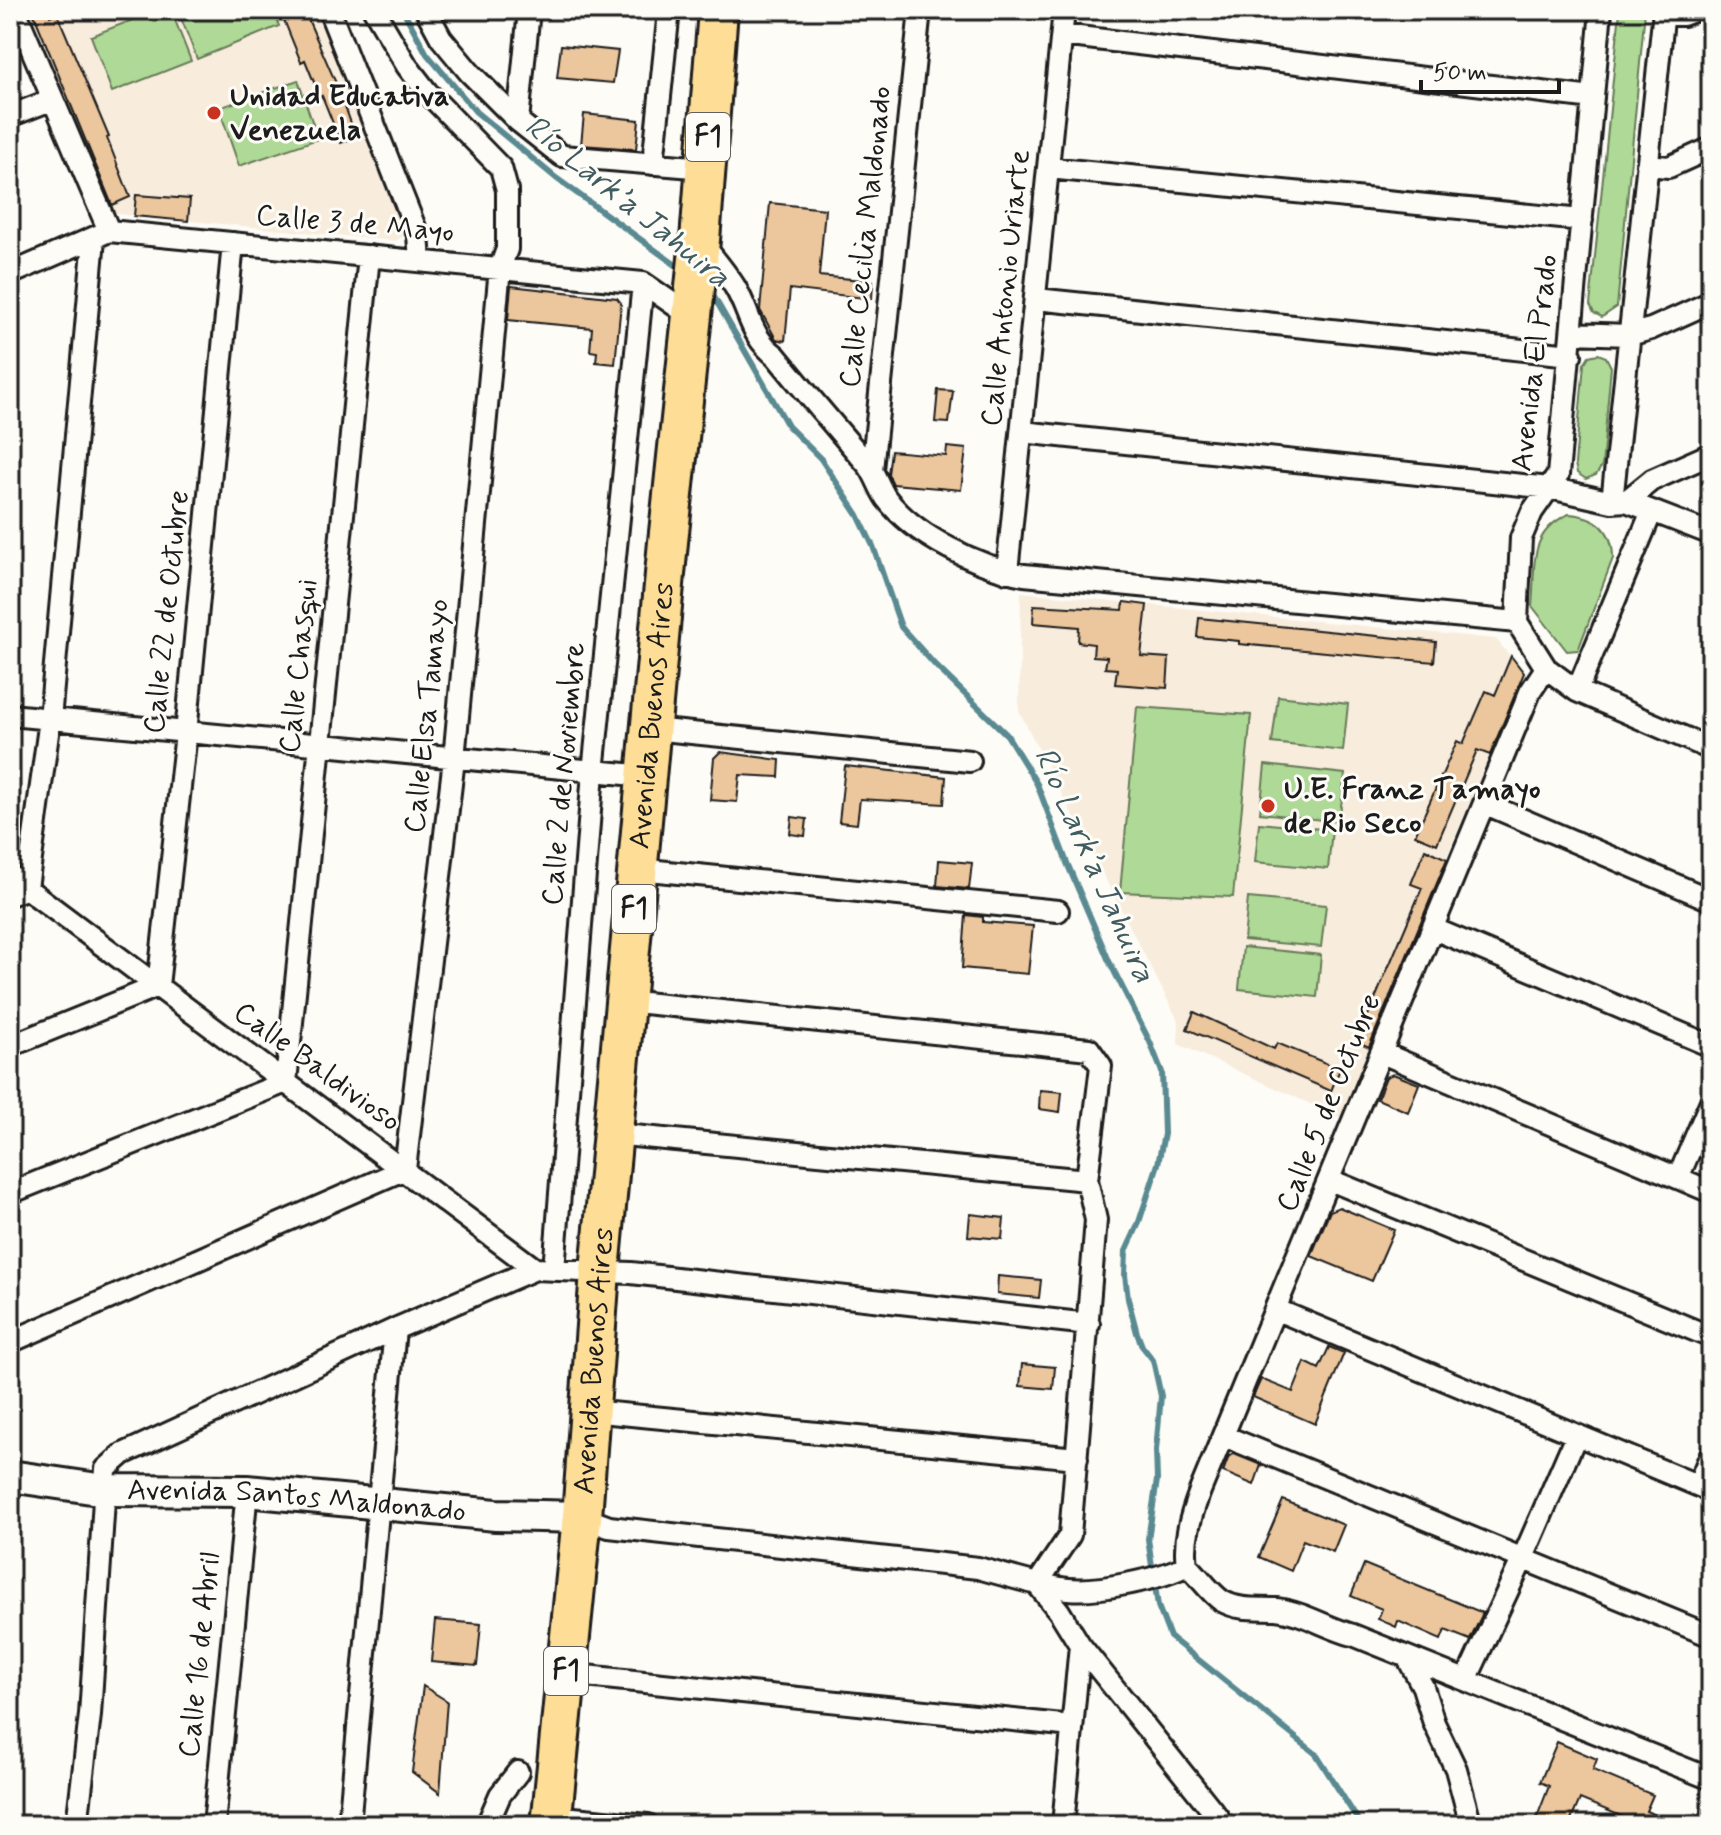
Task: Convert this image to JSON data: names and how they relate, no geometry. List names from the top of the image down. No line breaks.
{"streets":{"highway":["F1","Avenida Buenos Aires"],"street":["Calle 3 de Mayo","Calle Cecilia Maldonado","Calle Antonio Uriarte","Avenida El Prado","Calle 22 de Octubre","Calle Chasqui","Calle Elsa Tamayo","Calle 2 de Noviembre","Calle Baldivioso","Calle 5 de Octubre","Avenida Santos Maldonado","Calle 16 de Abril"]},"crossings":[["F1","Avenida Buenos Aires"],["F1","Avenida Santos Maldonado"],["Calle 3 de Mayo","Calle 22 de Octubre"],["Calle 3 de Mayo","Calle Chasqui"],["Calle 3 de Mayo","Avenida Buenos Aires"],["Calle 3 de Mayo","Calle Elsa Tamayo"],["Calle 3 de Mayo","Calle 2 de Noviembre"],["Calle 22 de Octubre","Calle Baldivioso"],["Calle Chasqui","Calle Baldivioso"],["Avenida Buenos Aires","Avenida Santos Maldonado"],["Calle Elsa Tamayo","Calle Baldivioso"],["Calle 2 de Noviembre","Calle Baldivioso"],["Avenida Santos Maldonado","Calle 16 de Abril"]],"water":["Río Lark’a Jahuira"],"places":["Unidad Educativa Venezuela","U.E. Franz Tamayo de Rio Seco"],"scale_bar":"50 m"}
